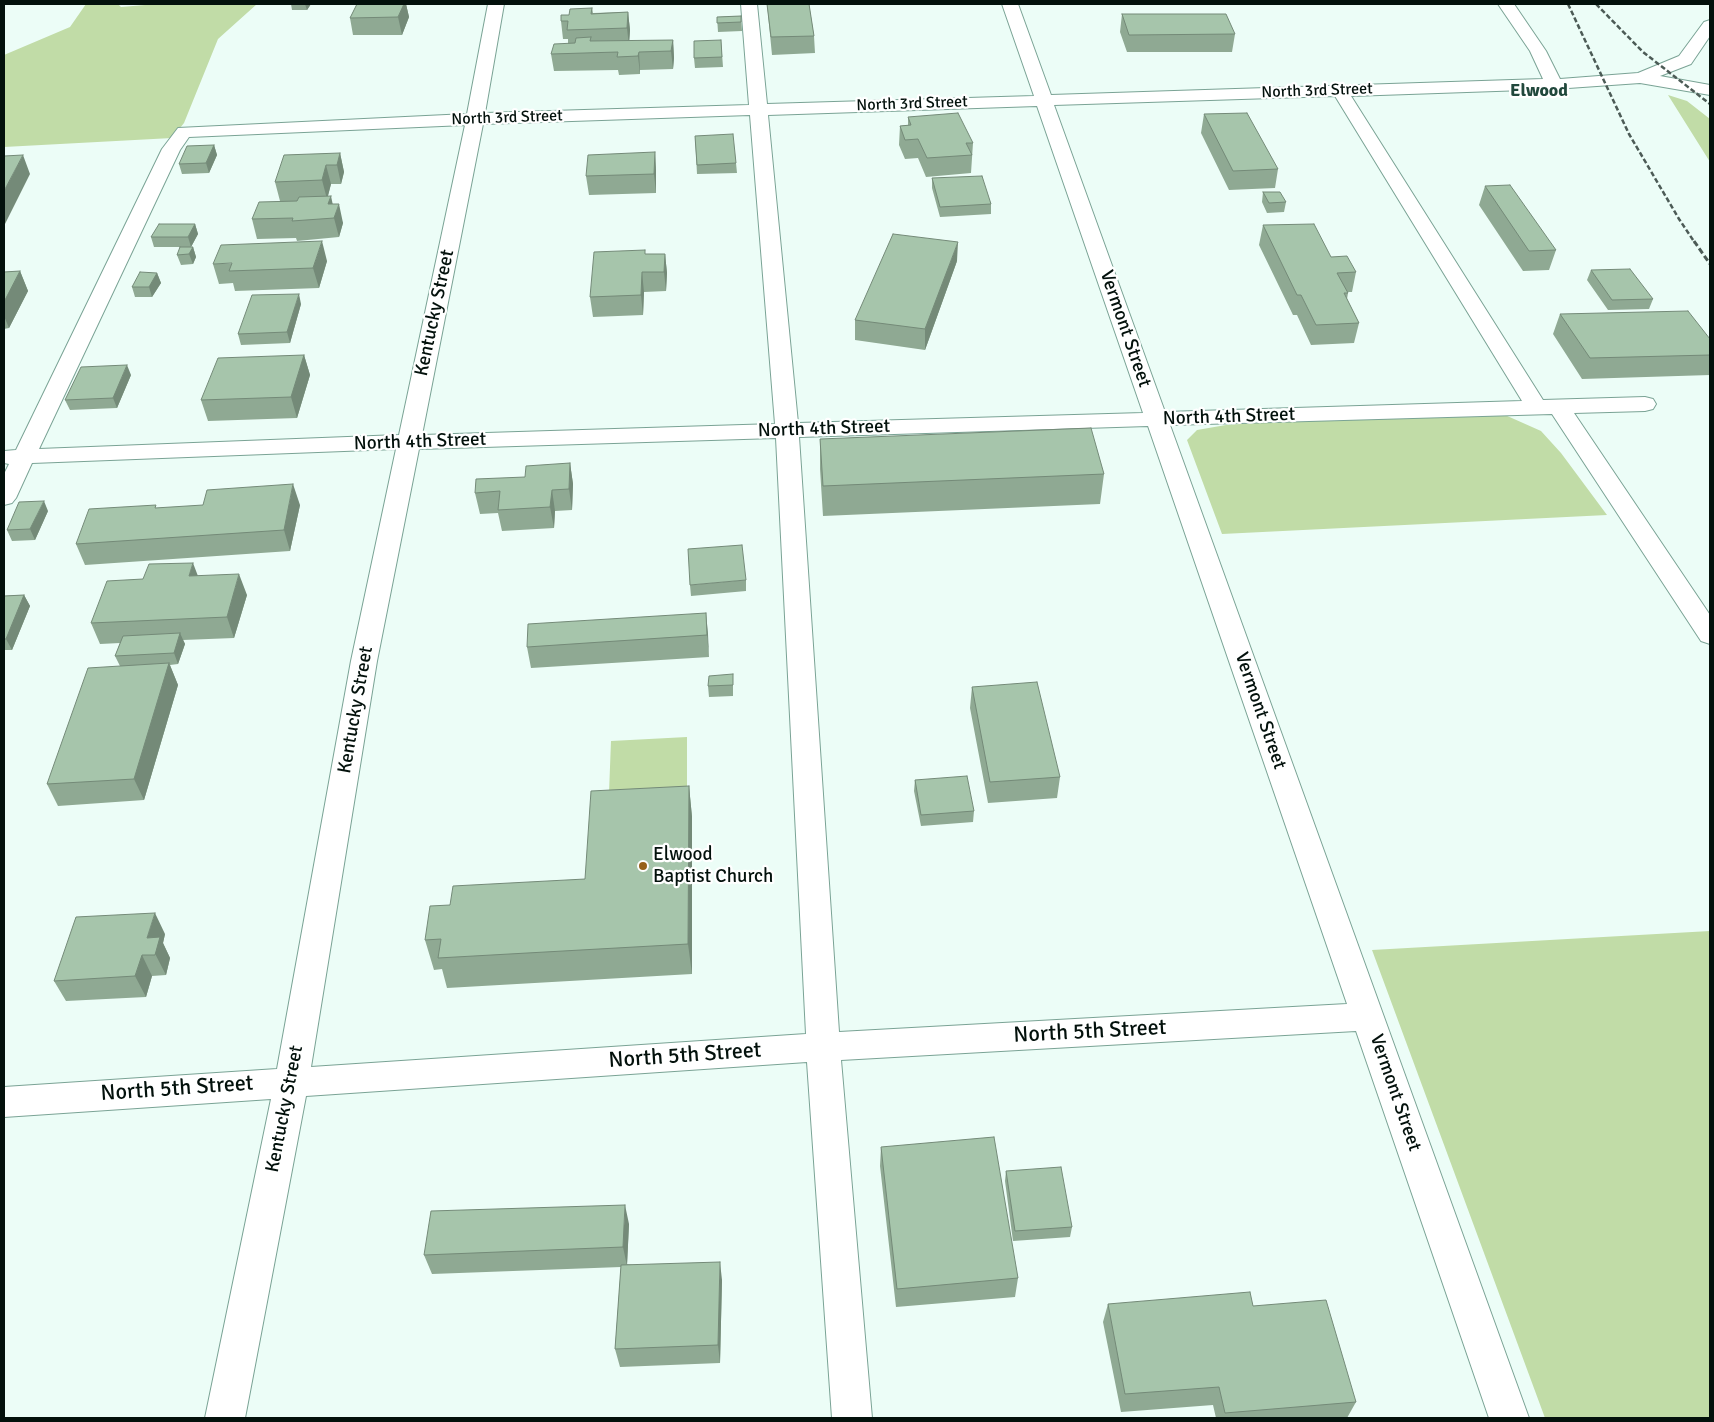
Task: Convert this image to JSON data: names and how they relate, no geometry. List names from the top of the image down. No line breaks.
{"streets":{"street":["North 3rd Street","Kentucky Street","Vermont Street","North 4th Street","North 5th Street"]},"crossings":[["North 3rd Street","Kentucky Street"],["North 3rd Street","Vermont Street"],["North 3rd Street","North 4th Street"],["Kentucky Street","North 4th Street"],["Kentucky Street","North 5th Street"],["Vermont Street","North 4th Street"],["Vermont Street","North 5th Street"]],"districts":["Elwood"],"places":["Elwood Baptist Church"]}
